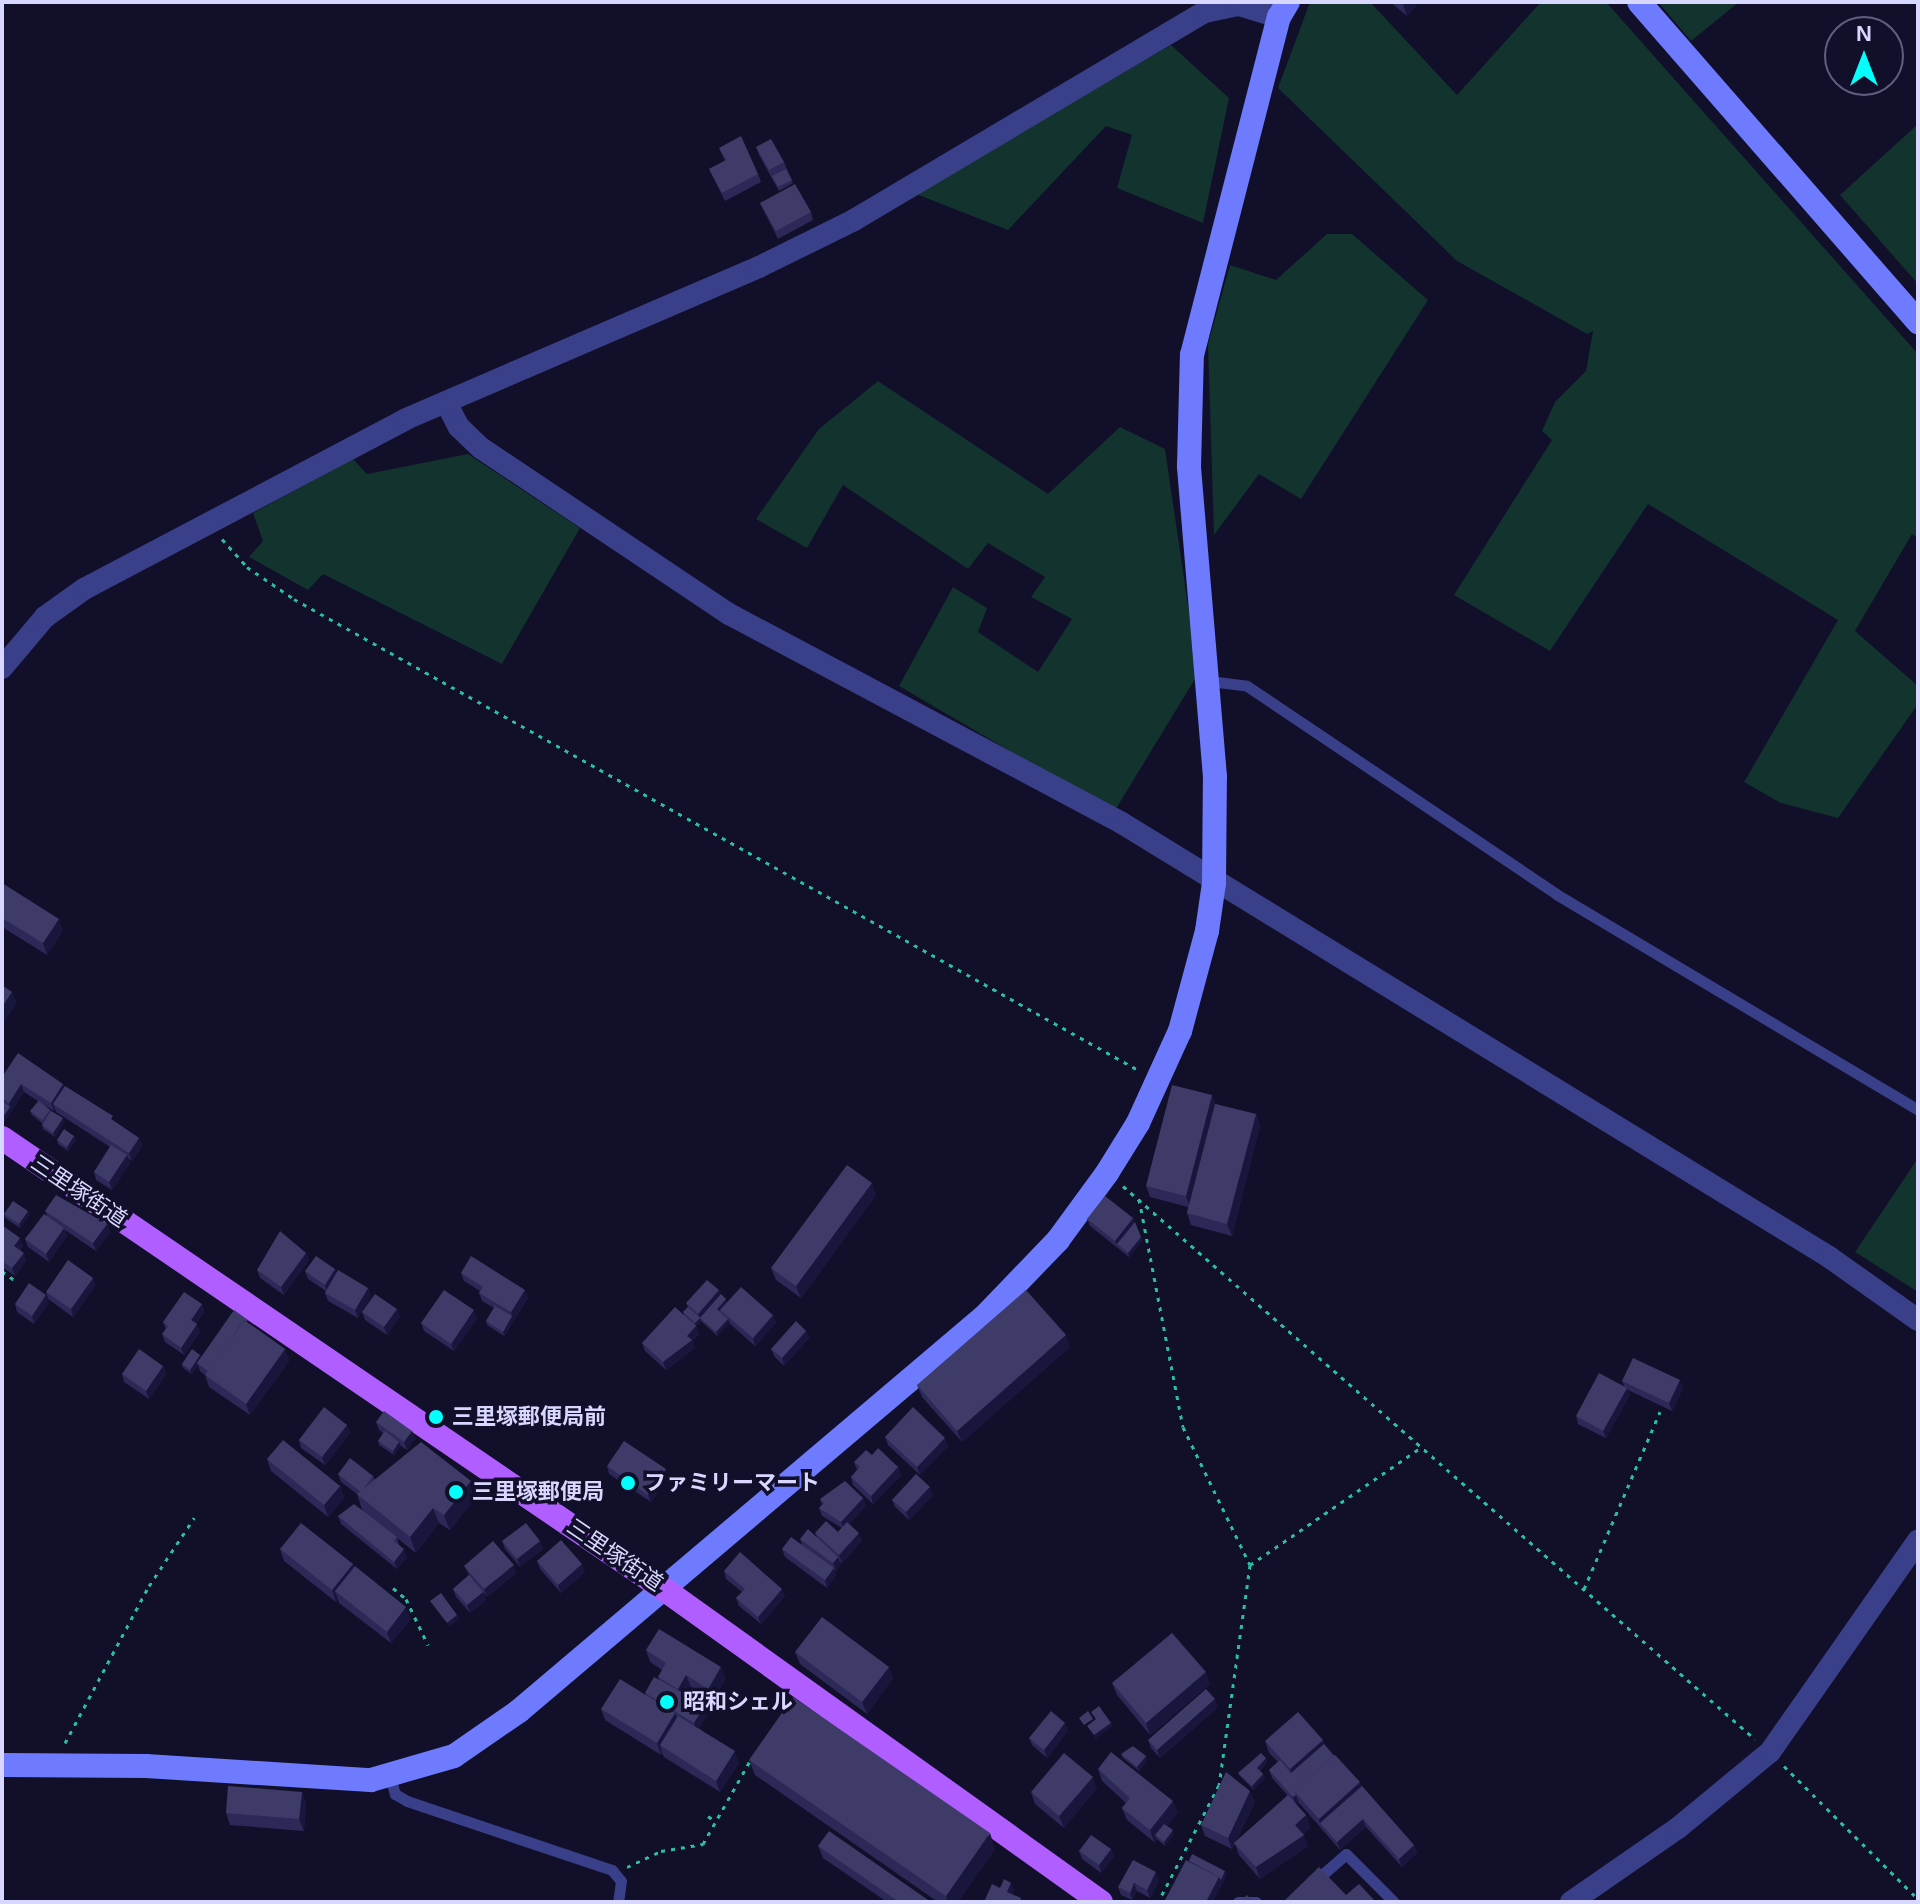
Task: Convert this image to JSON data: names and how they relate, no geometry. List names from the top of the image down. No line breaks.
{"streets":{"main road":["三里塚街道"]},"places":["三里塚郵便局前","ファミリーマート","三里塚郵便局","昭和シェル"],"north":"top"}
